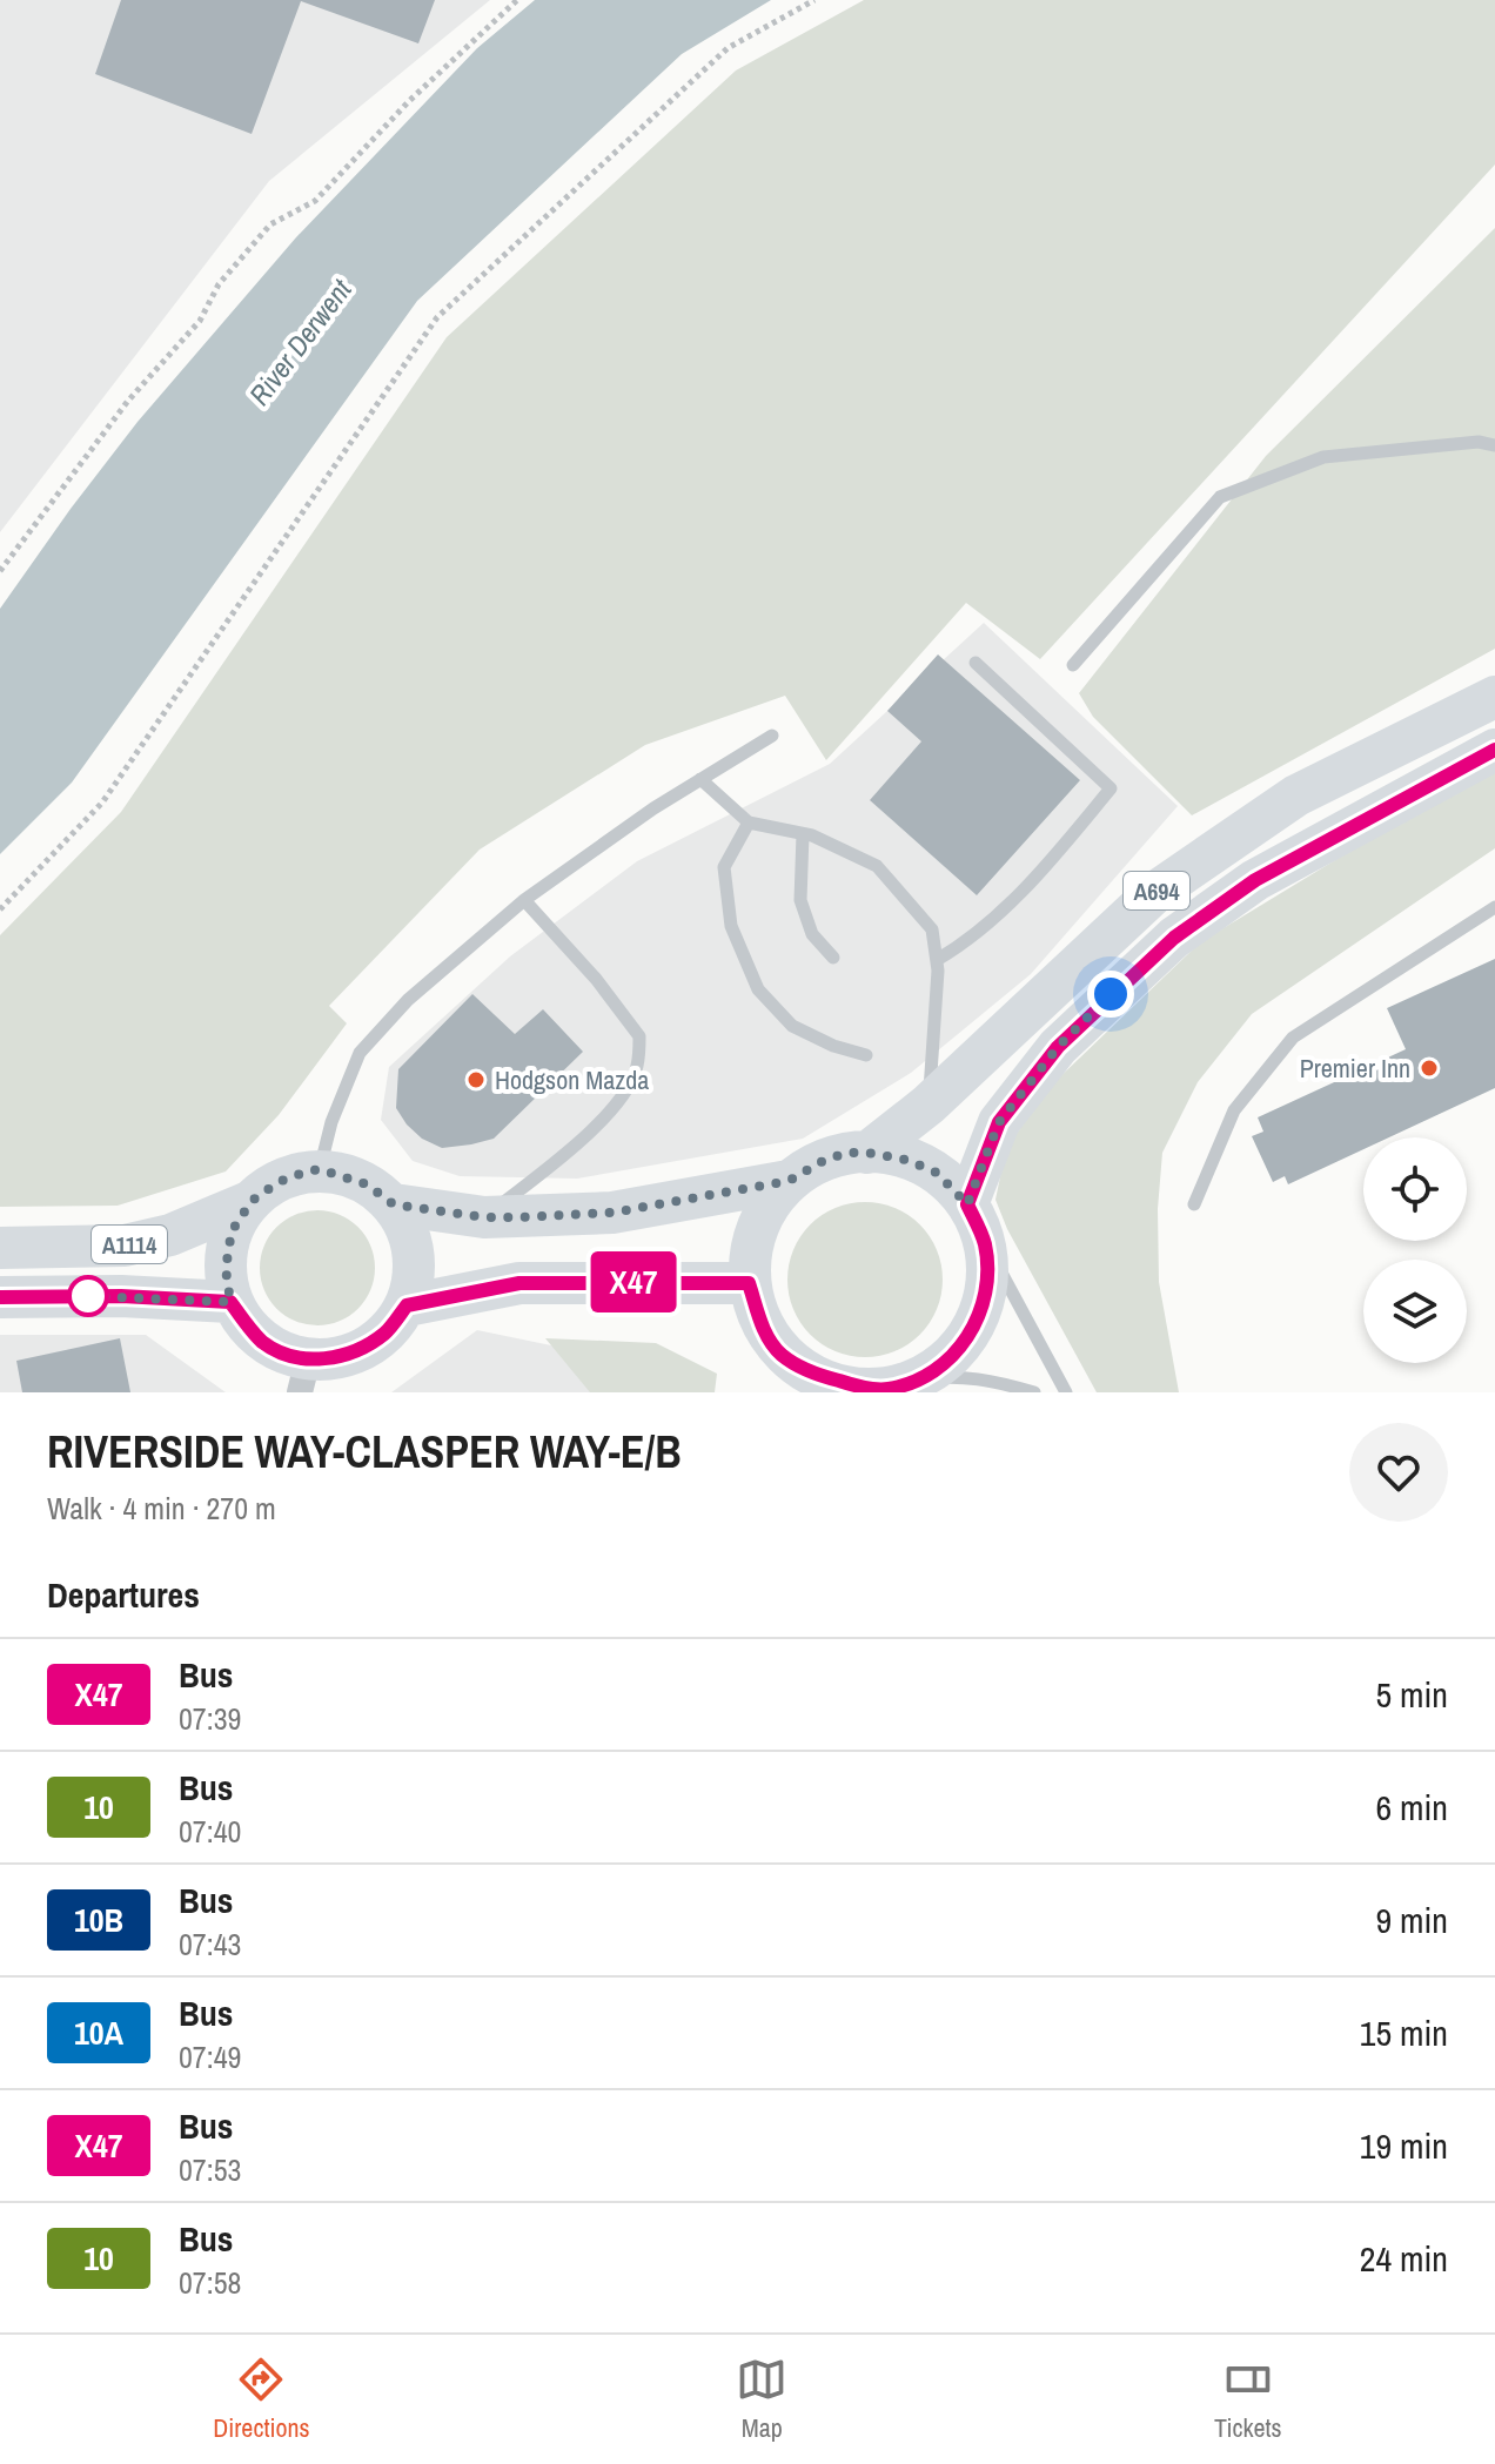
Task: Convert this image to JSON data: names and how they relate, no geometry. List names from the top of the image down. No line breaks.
{"streets":{"main road":["A694","A1114"]},"water":["River Derwent"],"places":["Premier Inn","Hodgson Mazda"],"lines":["bus line X47"],"page":{"on_map":"X47","heading":[["RIVERSIDE WAY-CLASPER WAY-E/B","Walk · 4 min · 270 m"],"Departures"],"list":[{"mark":"X47","name":"Bus","note":"07:39","value":"5 min"},{"mark":"10","name":"Bus","note":"07:40","value":"6 min"},{"mark":"10B","name":"Bus","note":"07:43","value":"9 min"},{"mark":"10A","name":"Bus","note":"07:49","value":"15 min"},{"mark":"X47","name":"Bus","note":"07:53","value":"19 min"},{"mark":"10","name":"Bus","note":"07:58","value":"24 min"}],"tabs":["Directions","Map","Tickets"]}}
